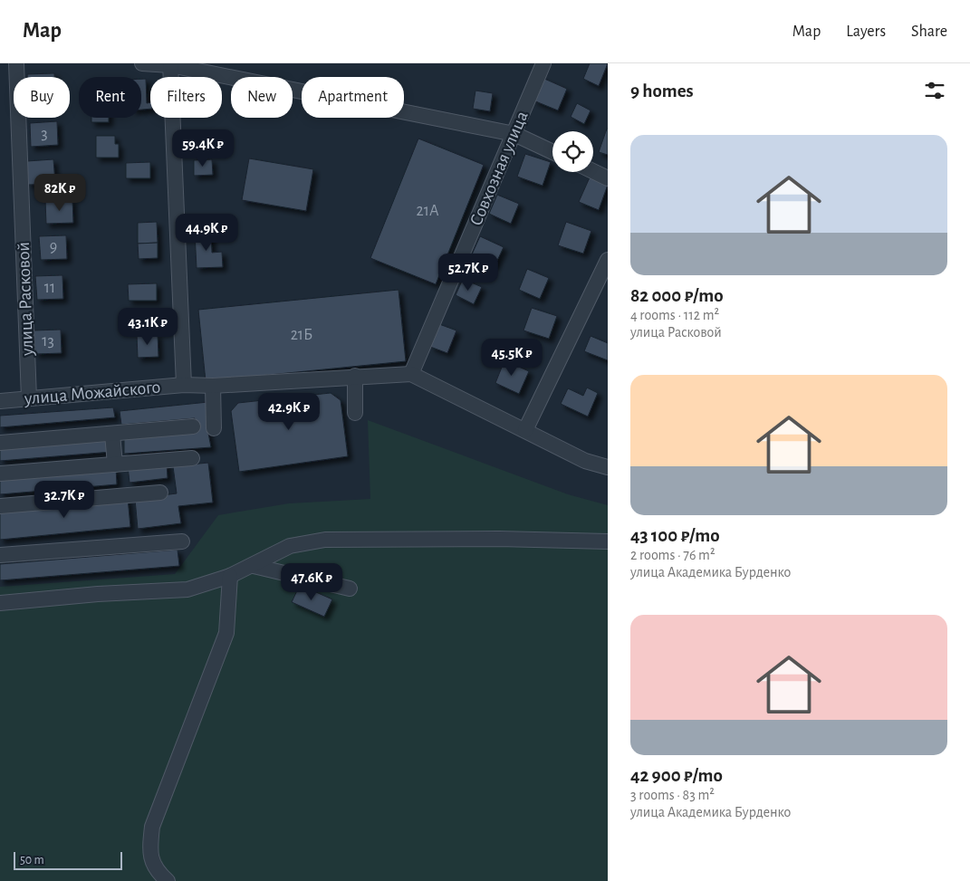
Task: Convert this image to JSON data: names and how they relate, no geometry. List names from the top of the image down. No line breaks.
{"streets":{"street":["Совхозная улица","улица Расковой","улица Можайского"]},"crossings":[["Совхозная улица","улица Можайского"],["улица Расковой","улица Можайского"]],"house_numbers":["3","21А","9","11","21Б","13"],"scale_bar":"50 m","page":{"header":"Map","nav":["Map","Layers","Share"],"heading":"9 homes","chip":["Buy","Rent","Filters","New","Apartment"],"list":[{"name":"82 000 ₽/mo","note":"4 rooms · 112 m² · улица Расковой"},{"name":"43 100 ₽/mo","note":"2 rooms · 76 m² · улица Академика Бурденко"},{"name":"42 900 ₽/mo","note":"3 rooms · 83 m² · улица Академика Бурденко"}],"price":["59.4K ₽","82K ₽","44.9K ₽","52.7K ₽","43.1K ₽","45.5K ₽","42.9K ₽","32.7K ₽","47.6K ₽"],"scale":"50 m"}}
